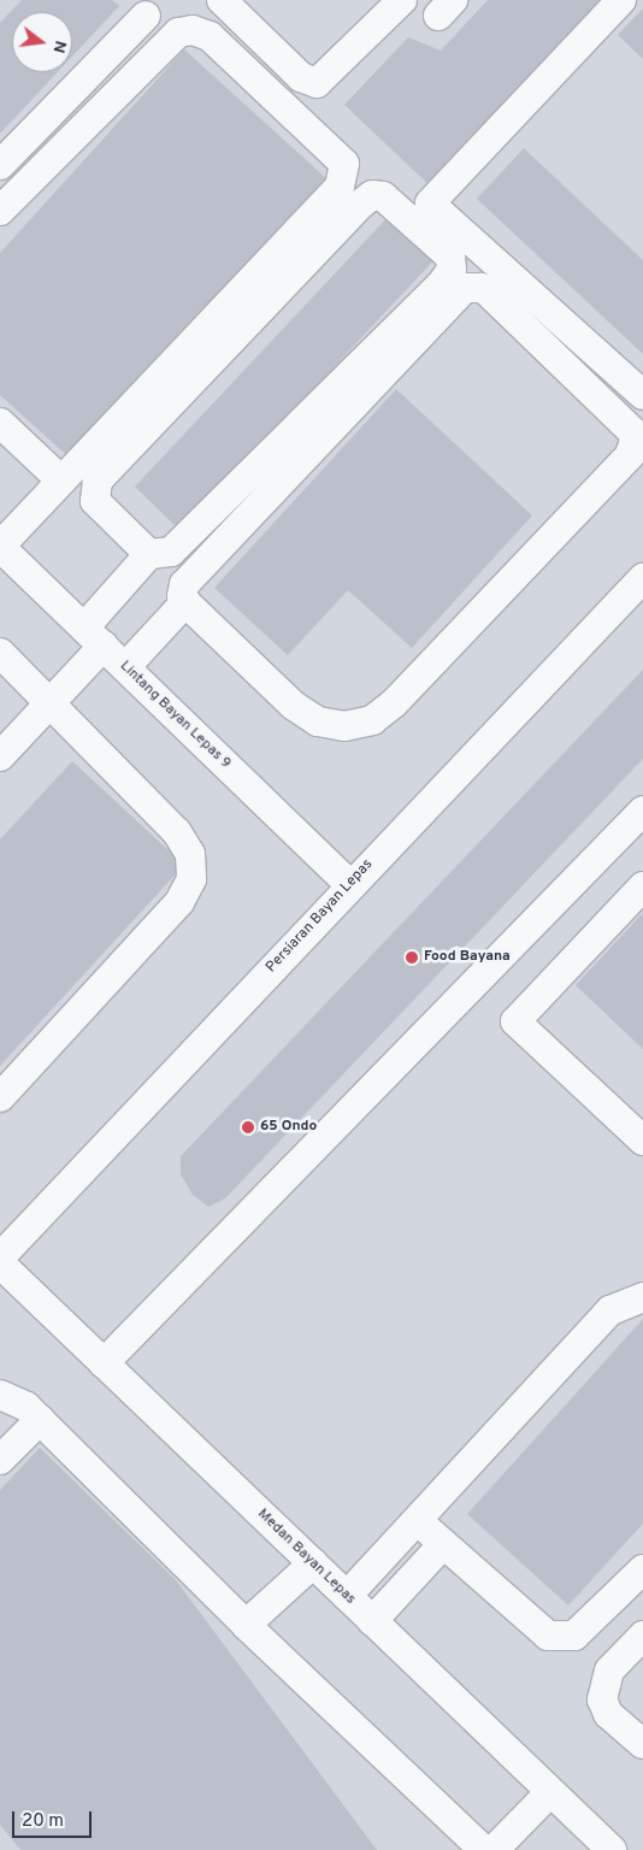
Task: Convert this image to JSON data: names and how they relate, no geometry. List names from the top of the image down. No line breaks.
{"streets":{"street":["Lintang Bayan Lepas 9","Persiaran Bayan Lepas","Medan Bayan Lepas"]},"crossings":[["Lintang Bayan Lepas 9","Persiaran Bayan Lepas"]],"places":["Food Bayana","65 Ondo"],"scale_bar":"20 m","north":"right"}
